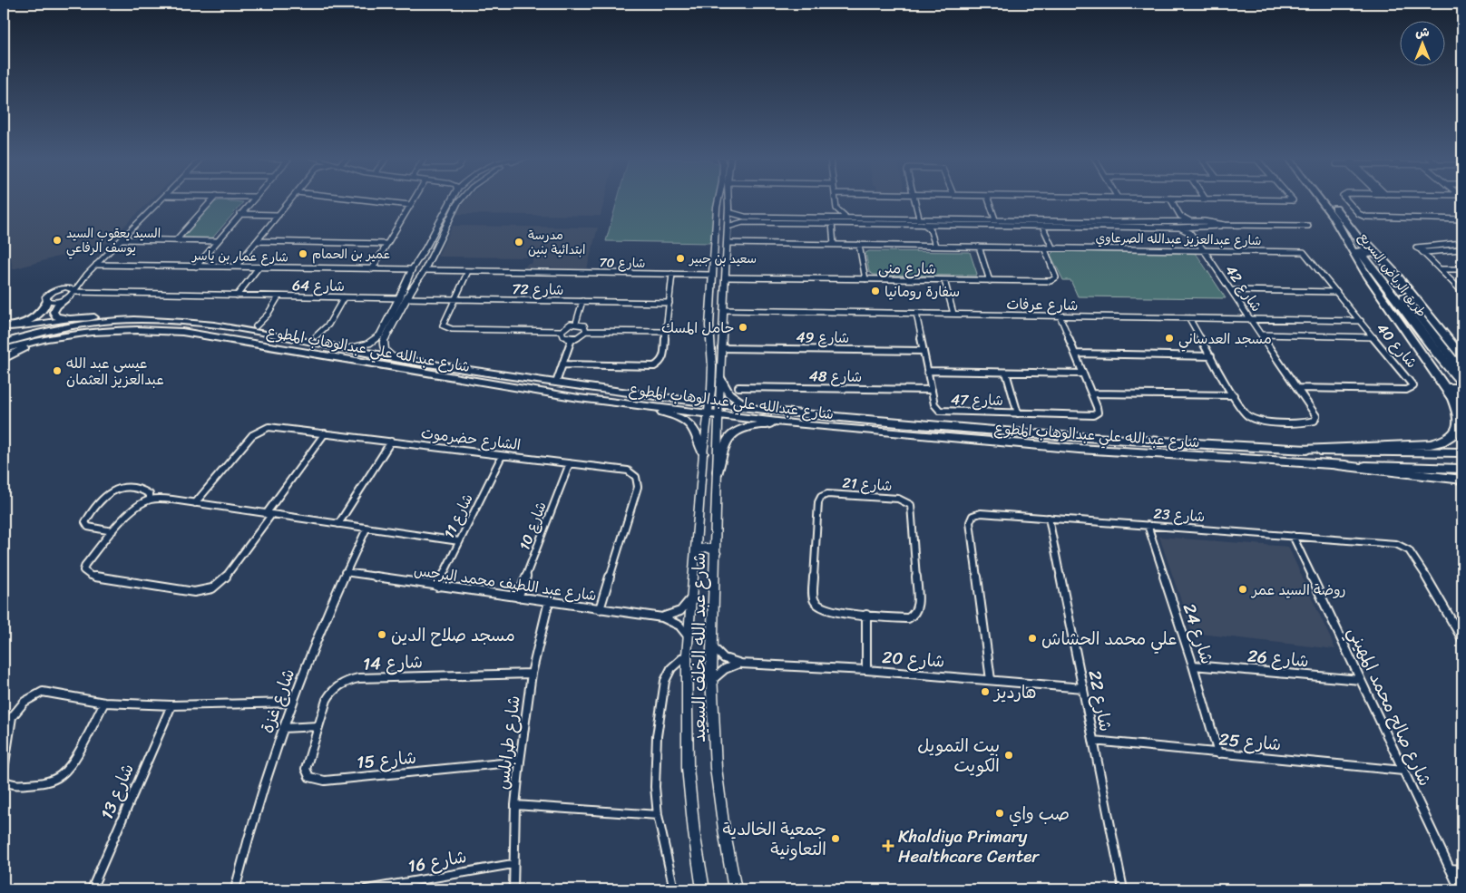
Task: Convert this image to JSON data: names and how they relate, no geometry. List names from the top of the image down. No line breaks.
{"streets":{"highway":["طريق الرياض السريع"],"main road":["شارع عبدالله علي عبدالوهاب المطوع","شارع عبد الله الخلف السعيد"],"street":["شارع عبدالعزيز عبدالله الصرعاوي","شارع عمار بن ياسر","شارع 70","شارع منى","شارع 64","شارع 42","شارع 72","شارع عرفات","شارع 49","شارع 40","شارع 48","شارع 47","الشارع حضرموت","شارع 21","شارع 23","شارع 11","شارع 10","شارع عبد اللطيف محمد البرجس","شارع 24","شارع 26","شارع 20","شارع 14","شارع غزة","شارع 22","شارع صالح محمد المهيني","شارع 25","شارع طرابلس","شارع 15","شارع 13","شارع 16"]},"crossings":[["شارع عبدالعزيز عبدالله الصرعاوي","شارع منى"],["شارع عبدالعزيز عبدالله الصرعاوي","شارع 42"],["شارع عبدالعزيز عبدالله الصرعاوي","شارع 40"],["شارع 64","شارع 72"],["شارع 42","شارع عرفات"],["شارع 42","شارع 40"],["شارع عرفات","شارع 40"],["شارع عرفات","شارع 47"],["شارع 49","شارع 47"],["شارع عبدالله علي عبدالوهاب المطوع","شارع عبد الله الخلف السعيد"],["شارع 48","شارع 47"],["الشارع حضرموت","شارع 11"],["الشارع حضرموت","شارع 10"],["الشارع حضرموت","شارع عبد اللطيف محمد البرجس"],["شارع 23","شارع 24"],["شارع 23","شارع 20"],["شارع 23","شارع 22"],["شارع 23","شارع صالح محمد المهيني"],["شارع 11","شارع عبد اللطيف محمد البرجس"],["شارع 10","شارع عبد اللطيف محمد البرجس"],["شارع عبد اللطيف محمد البرجس","شارع عبد الله الخلف السعيد"],["شارع عبد اللطيف محمد البرجس","شارع غزة"],["شارع عبد اللطيف محمد البرجس","شارع طرابلس"],["شارع 24","شارع 26"],["شارع 24","شارع 25"],["شارع عبد الله الخلف السعيد","شارع 20"],["شارع 26","شارع صالح محمد المهيني"],["شارع 20","شارع 22"],["شارع 14","شارع طرابلس"],["شارع 14","شارع 15"],["شارع 22","شارع 25"],["شارع صالح محمد المهيني","شارع 25"],["شارع طرابلس","شارع 15"],["شارع طرابلس","شارع 16"]],"places":{"other":["السيد يعقوب السيد يوسف الرفاعي","مدرسة ابتدائية بنين","عمير بن الحمام","سعيد بن جبير","سفارة رومانيا","حامل المسك","مسجد العدساني","عيسى عبد الله عبدالعزيز العثمان","روضة السيد عمر","مسجد صلاح الدين","علي محمد الحشاش","هارديز","بيت التمويل الكويت","صب واي","جمعية الخالدية التعاونية"],"health":["Khaldiya Primary Healthcare Center"]},"north":"top"}
